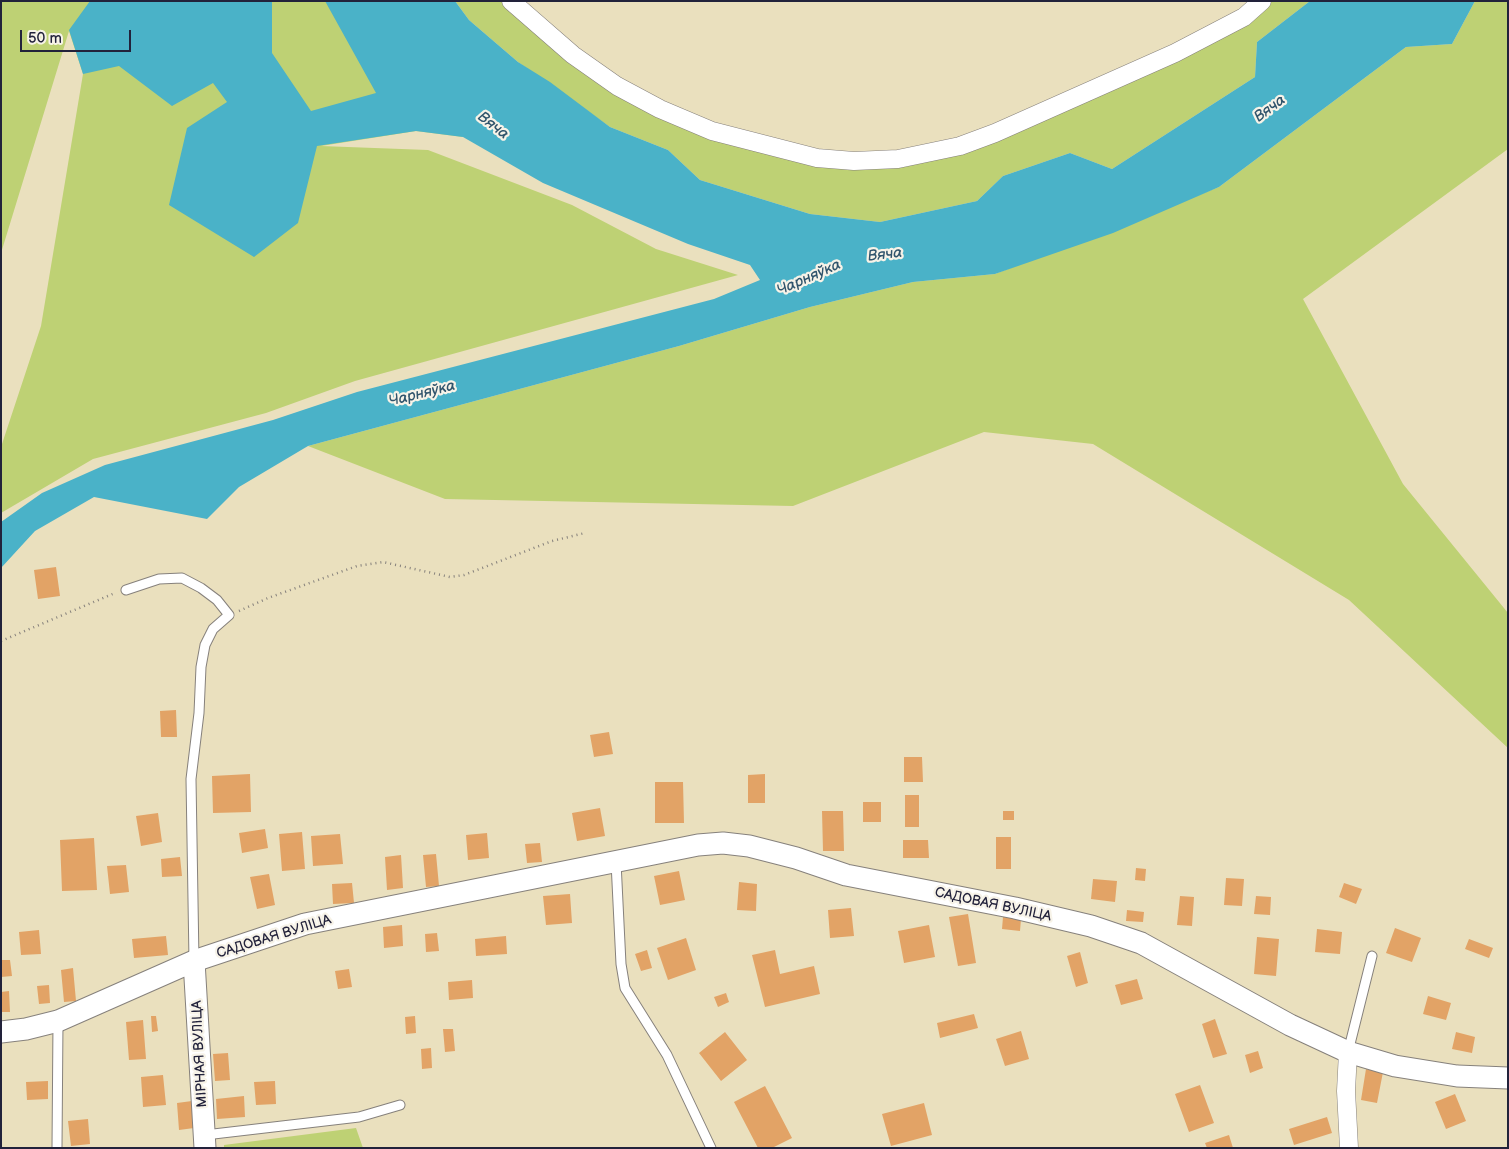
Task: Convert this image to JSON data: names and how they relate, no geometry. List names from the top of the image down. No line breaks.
{"streets":{"street":["САДОВАЯ ВУЛІЦА","МІРНАЯ ВУЛІЦА"]},"crossings":[["САДОВАЯ ВУЛІЦА","МІРНАЯ ВУЛІЦА"]],"water":["Вяча","Чарняўка"],"scale_bar":"50 m"}
